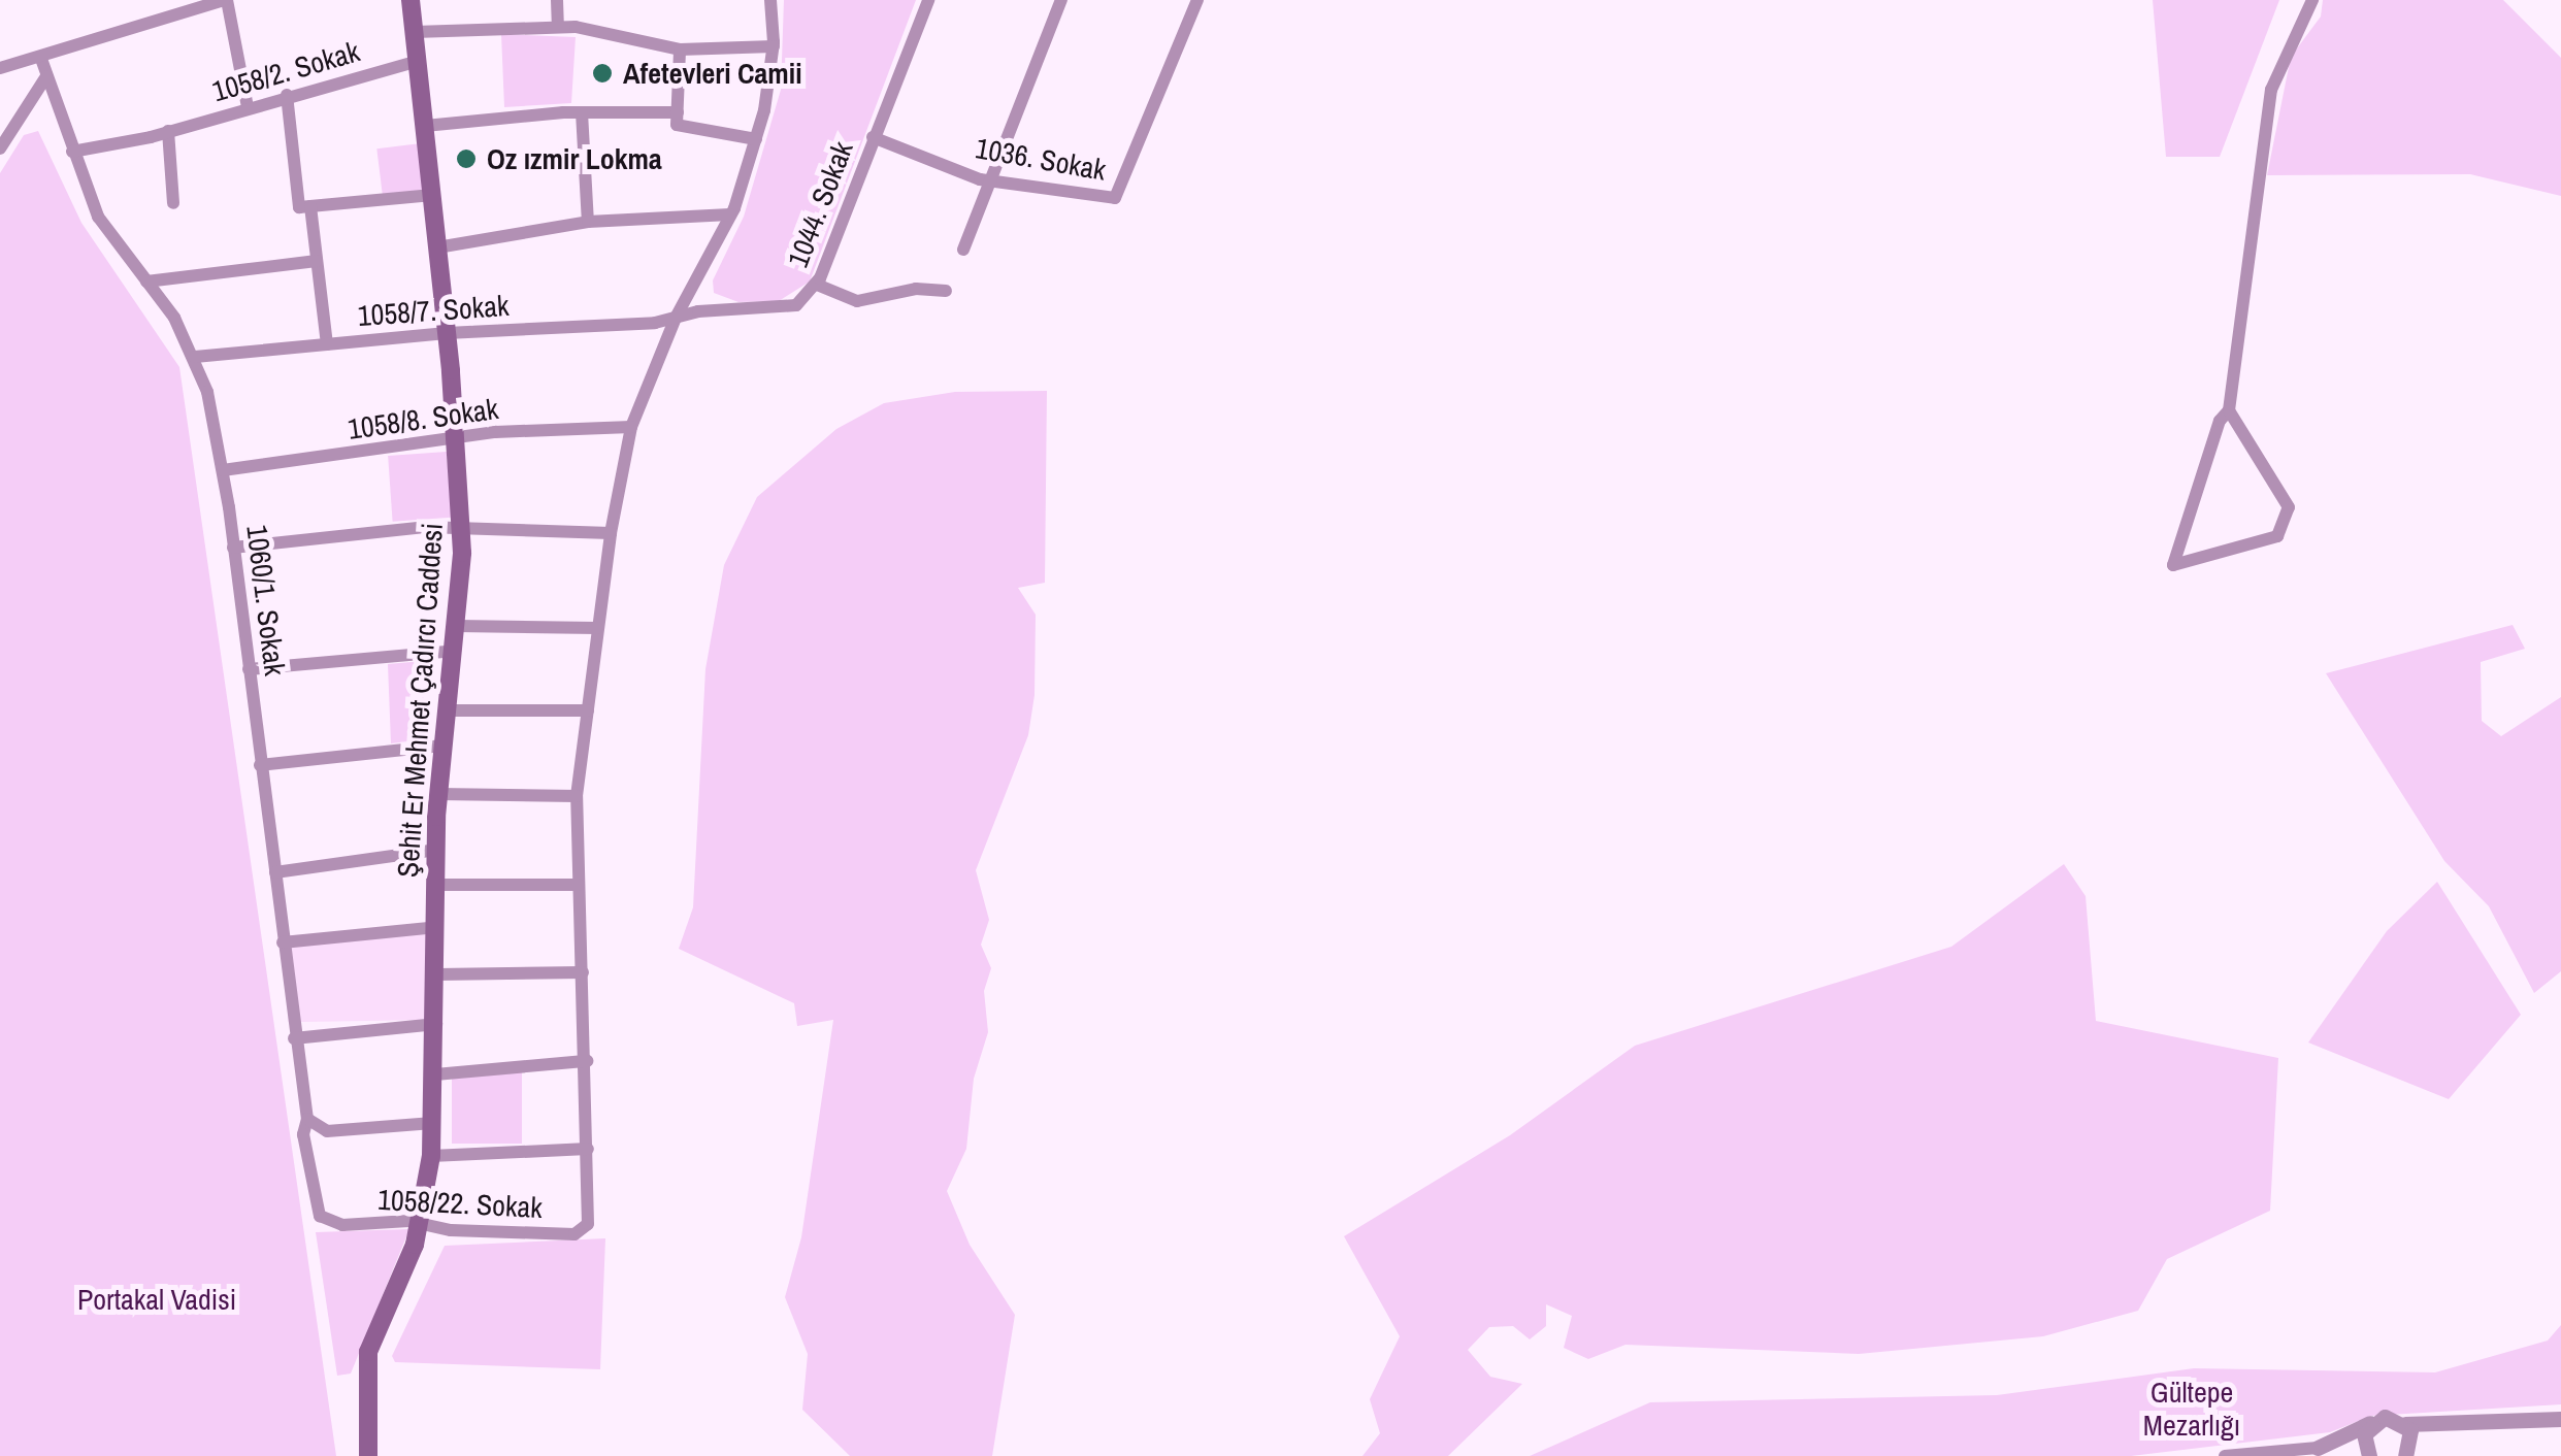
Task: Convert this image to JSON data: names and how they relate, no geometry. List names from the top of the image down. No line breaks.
{"streets":{"main road":["Şehit Er Mehmet Çadırcı Caddesi"],"street":["1058/2. Sokak","1036. Sokak","1044. Sokak","1058/7. Sokak","1058/8. Sokak","1060/1. Sokak","1058/22. Sokak"]},"crossings":[["1058/2. Sokak","1060/1. Sokak"],["1058/2. Sokak","Şehit Er Mehmet Çadırcı Caddesi"],["1036. Sokak","1044. Sokak"],["1044. Sokak","1058/7. Sokak"],["1058/7. Sokak","1060/1. Sokak"],["1058/7. Sokak","Şehit Er Mehmet Çadırcı Caddesi"],["1058/8. Sokak","1060/1. Sokak"],["1058/8. Sokak","Şehit Er Mehmet Çadırcı Caddesi"],["1060/1. Sokak","1058/22. Sokak"],["Şehit Er Mehmet Çadırcı Caddesi","1058/22. Sokak"]],"parks":["Portakal Vadisi","Gültepe Mezarlığı"],"places":["Afetevleri Camii","Oz ızmir Lokma"]}
